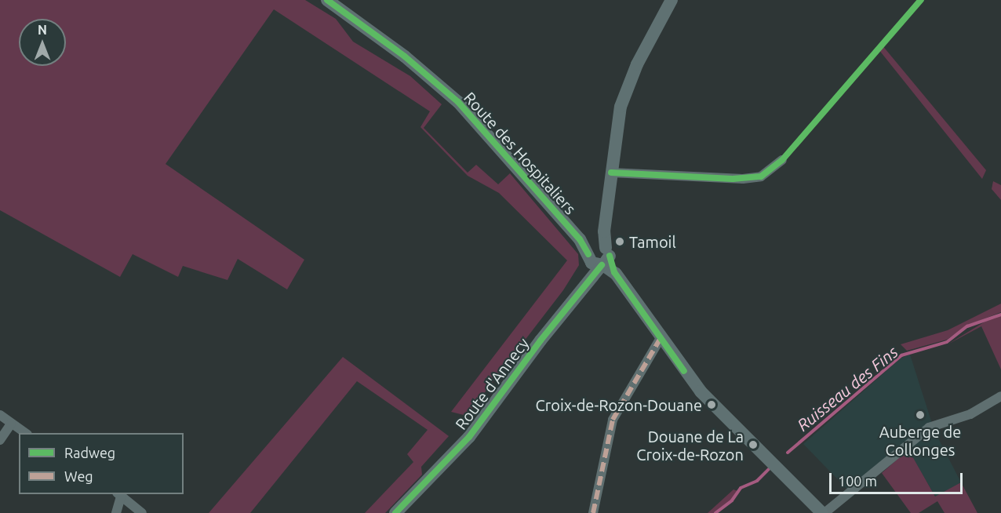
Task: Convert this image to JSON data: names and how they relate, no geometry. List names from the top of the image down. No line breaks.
{"streets":{"street":["Route des Hospitaliers","Route d'Annecy"]},"crossings":[["Route des Hospitaliers","Route d'Annecy"]],"water":["Ruisseau des Fins"],"places":["Tamoil","Croix-de-Rozon-Douane","Auberge de Collonges","Douane de La Croix-de-Rozon"],"legend":["Radweg","Weg"],"scale_bar":"100 m","north":"top"}
